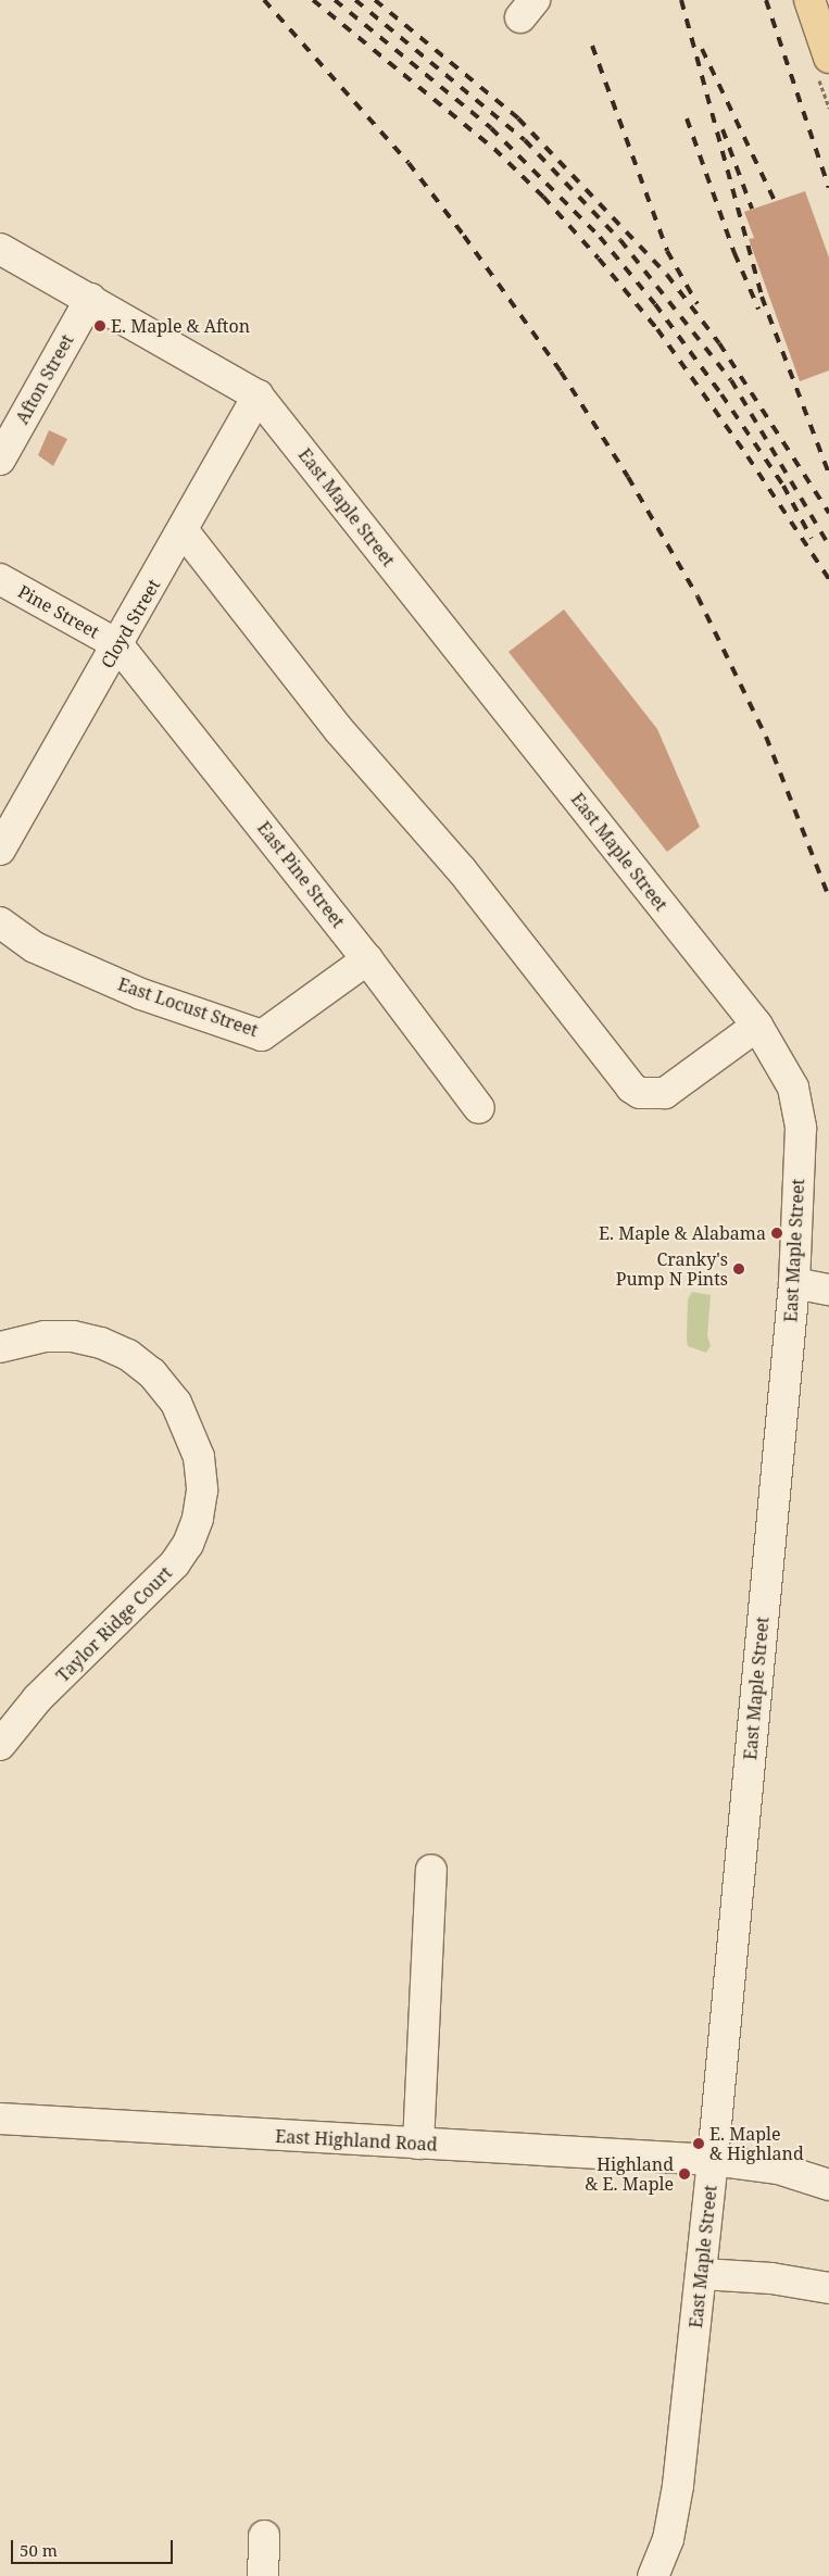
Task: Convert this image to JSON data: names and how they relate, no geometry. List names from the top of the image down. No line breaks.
{"streets":{"street":["Afton Street","East Maple Street","Pine Street","Cloyd Street","East Pine Street","East Locust Street","Taylor Ridge Court","East Highland Road"]},"crossings":[["Afton Street","East Maple Street"],["East Maple Street","Cloyd Street"],["East Maple Street","East Highland Road"],["Pine Street","Cloyd Street"],["Pine Street","East Pine Street"],["Cloyd Street","East Pine Street"],["East Pine Street","East Locust Street"]],"places":["E. Maple & Afton","E. Maple & Alabama","Cranky's Pump N Pints","E. Maple & Highland","Highland & E. Maple"],"scale_bar":"50 m"}
